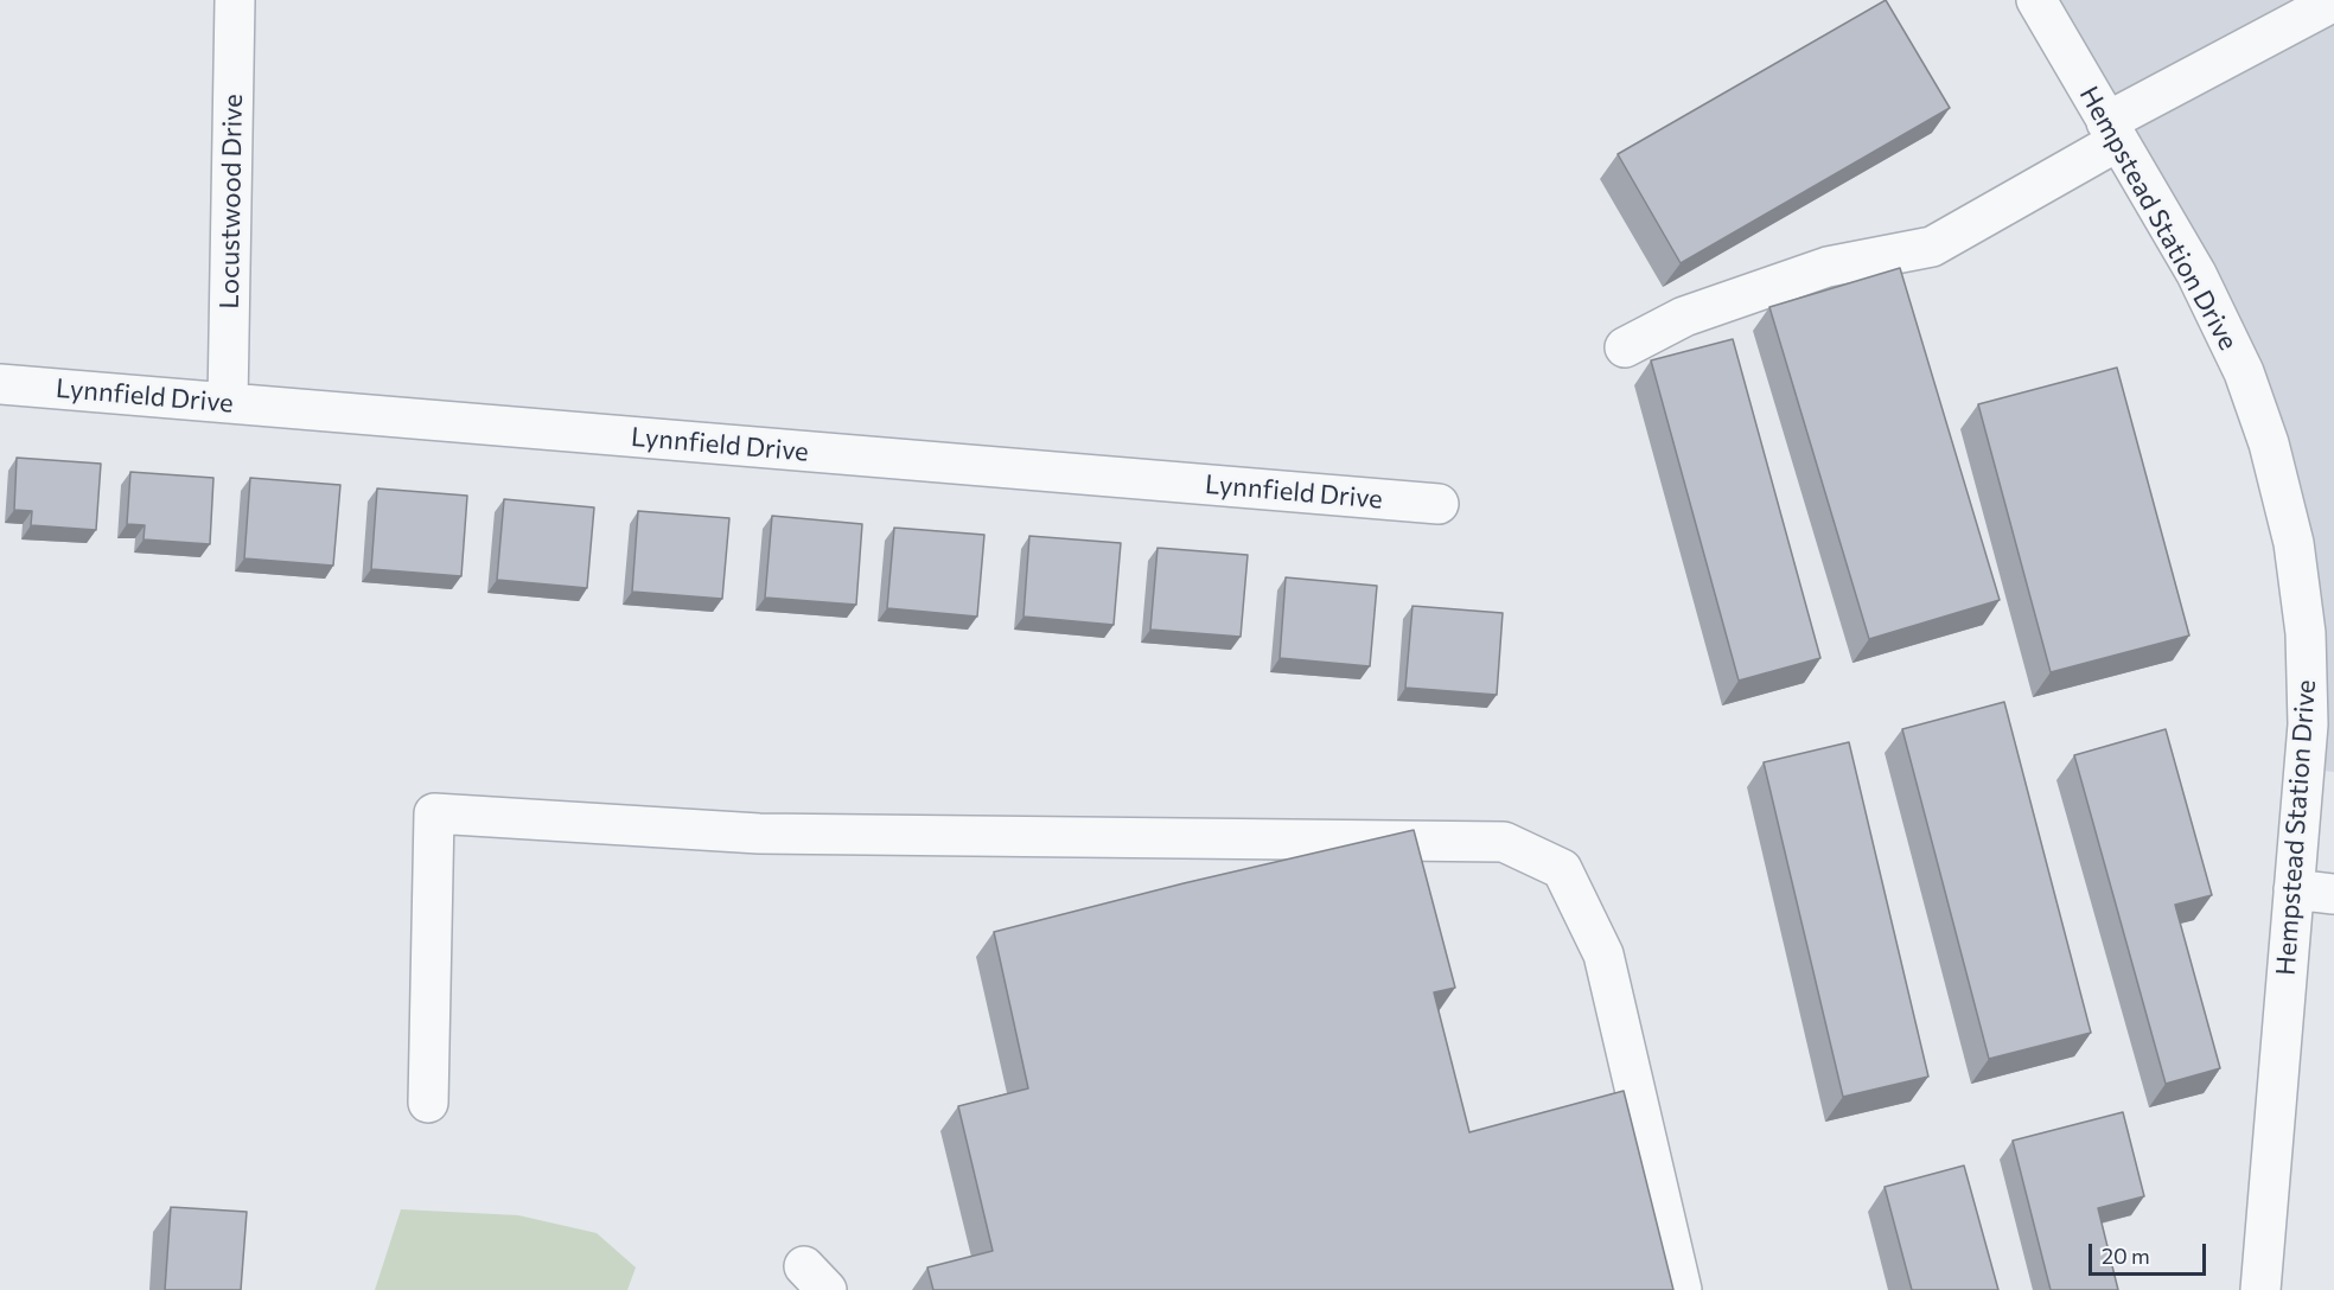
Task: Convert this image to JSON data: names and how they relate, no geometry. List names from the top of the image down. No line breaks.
{"streets":{"street":["Locustwood Drive","Hempstead Station Drive","Lynnfield Drive"]},"crossings":[["Locustwood Drive","Lynnfield Drive"]],"scale_bar":"20 m"}
